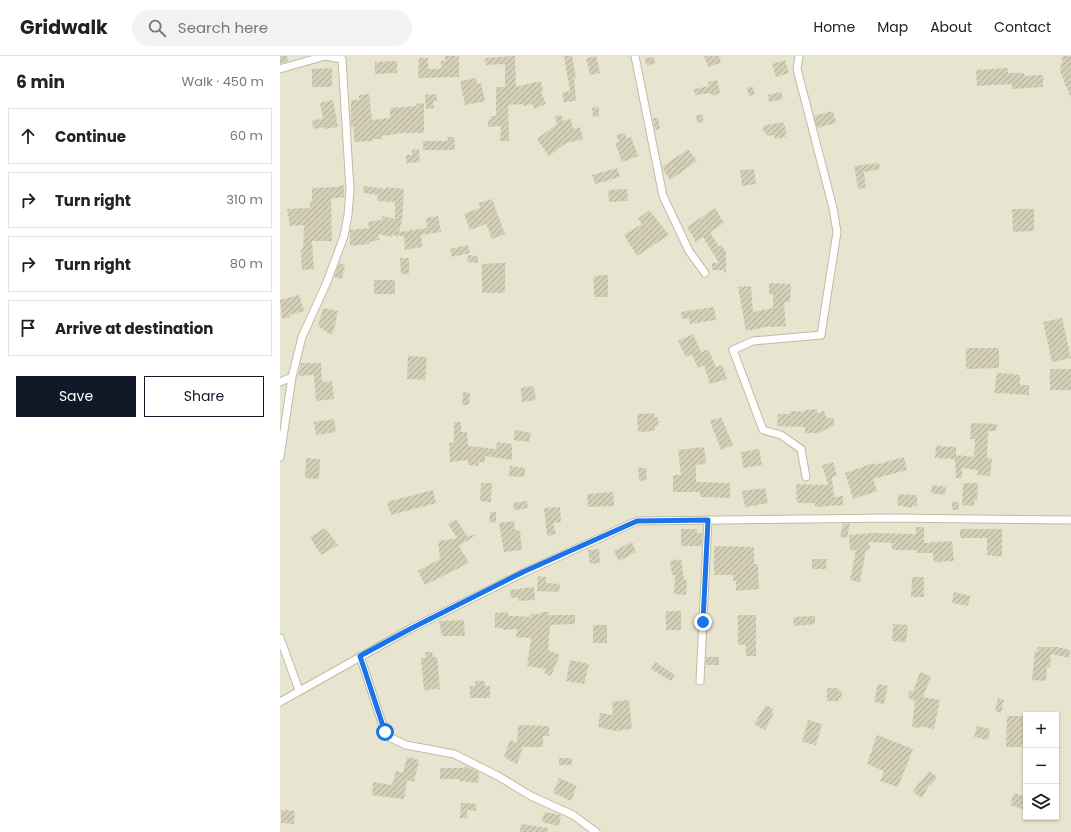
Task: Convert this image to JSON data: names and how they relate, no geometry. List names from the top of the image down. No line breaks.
{"page":{"header":"Gridwalk","search":"Search here","nav":["Home","Map","About","Contact"],"heading":["6 min","Walk · 450 m"],"list":[["Continue","60 m"],["Turn right","310 m"],["Turn right","80 m"],"Arrive at destination"],"buttons":["Save","Share"],"map_buttons":["+","−"]}}
